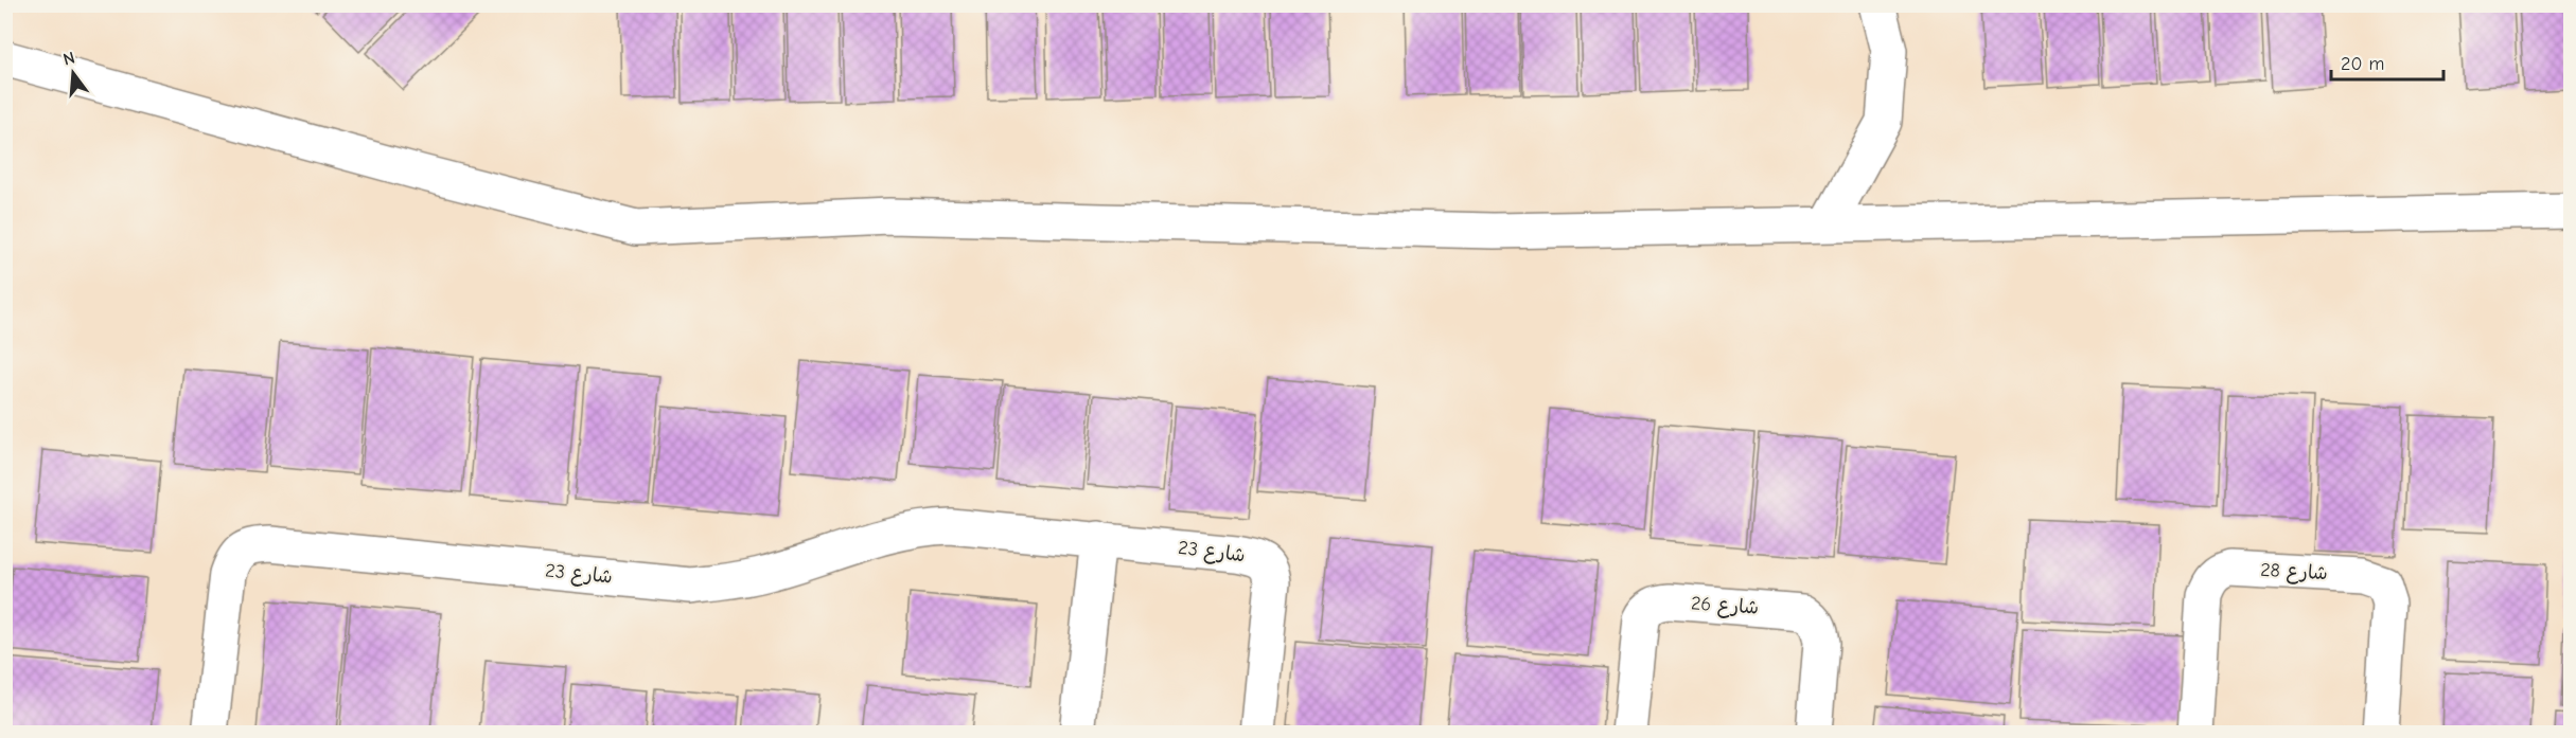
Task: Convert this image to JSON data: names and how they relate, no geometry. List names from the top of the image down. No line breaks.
{"streets":{"street":["شارع 23","شارع 28","شارع 26"]},"scale_bar":"20 m","north":"top"}
